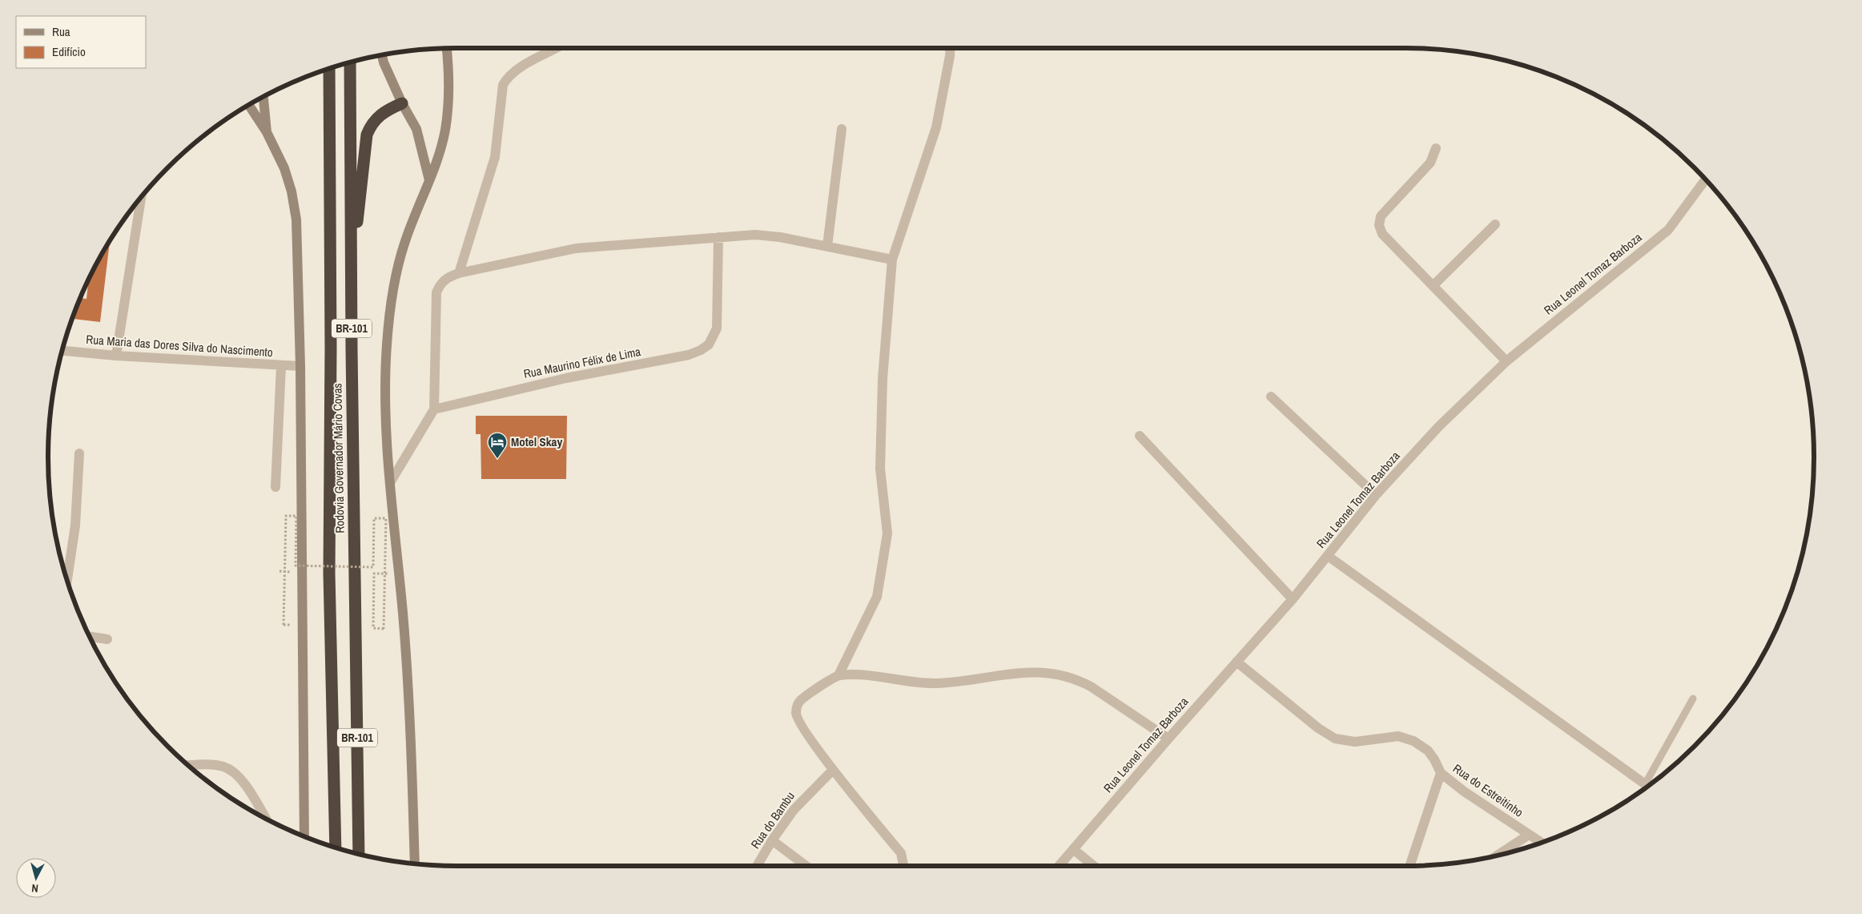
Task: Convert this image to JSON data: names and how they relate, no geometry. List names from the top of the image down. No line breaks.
{"streets":{"highway":["BR-101","Rodovia Governador Mário Covas"],"street":["Rua Leonel Tomaz Barboza","Rua Maria das Dores Silva do Nascimento","Rua Maurino Félix de Lima","Rua do Estreitinho","Rua do Bambu"]},"crossings":[["Rua Leonel Tomaz Barboza","Rua do Estreitinho"]],"places":{"hotel":["Motel Skay"]},"legend":["Rua","Edifício"],"north":"bottom"}
